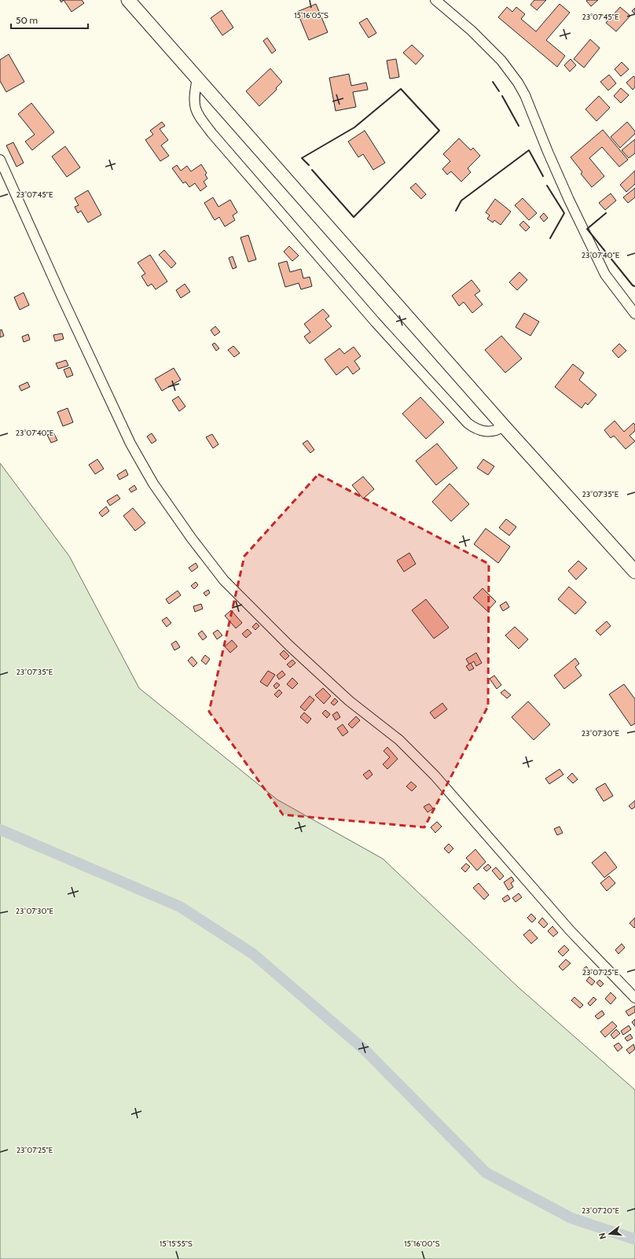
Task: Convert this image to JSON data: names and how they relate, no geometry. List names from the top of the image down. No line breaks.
{"scale_bar":"50 m","north":"left","coordinates":["15°16'05\"S","23°07'45\"E","23°07'40\"E","23°07'35\"E","23°07'30\"E","23°07'25\"E","23°07'20\"E","15°15'55\"S","15°16'00\"S"]}
